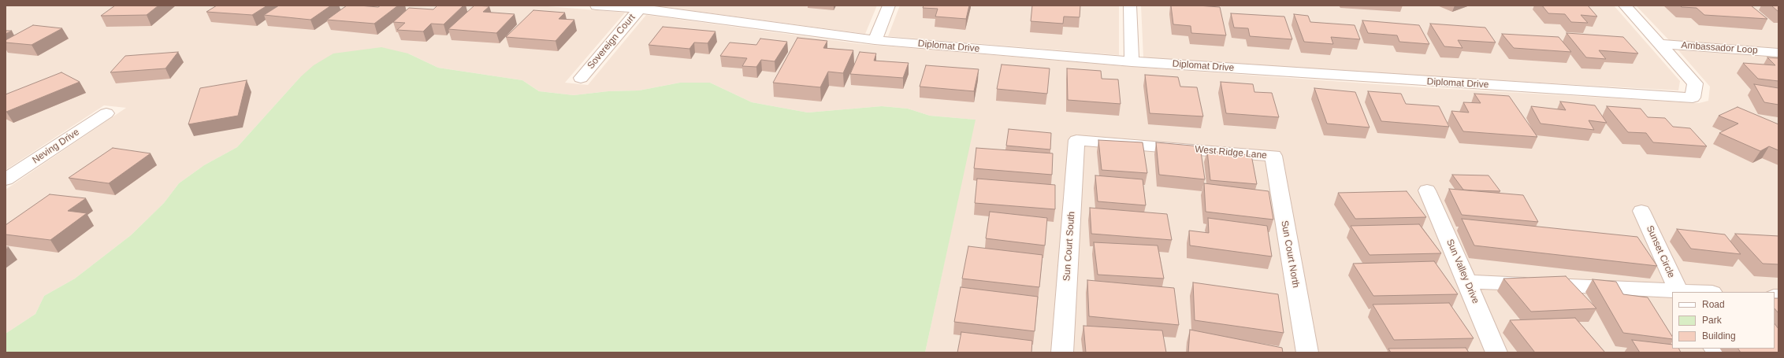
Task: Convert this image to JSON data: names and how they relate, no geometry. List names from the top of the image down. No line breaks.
{"streets":{"street":["Sovereign Court","Diplomat Drive","Ambassador Loop","Neving Drive","West Ridge Lane","Sun Court South","Sunset Circle","Sun Court North","Sun Valley Drive"]},"crossings":[["Sovereign Court","Diplomat Drive"],["Diplomat Drive","Ambassador Loop"],["West Ridge Lane","Sun Court South"],["West Ridge Lane","Sun Court North"]],"legend":["Road","Park","Building"]}
